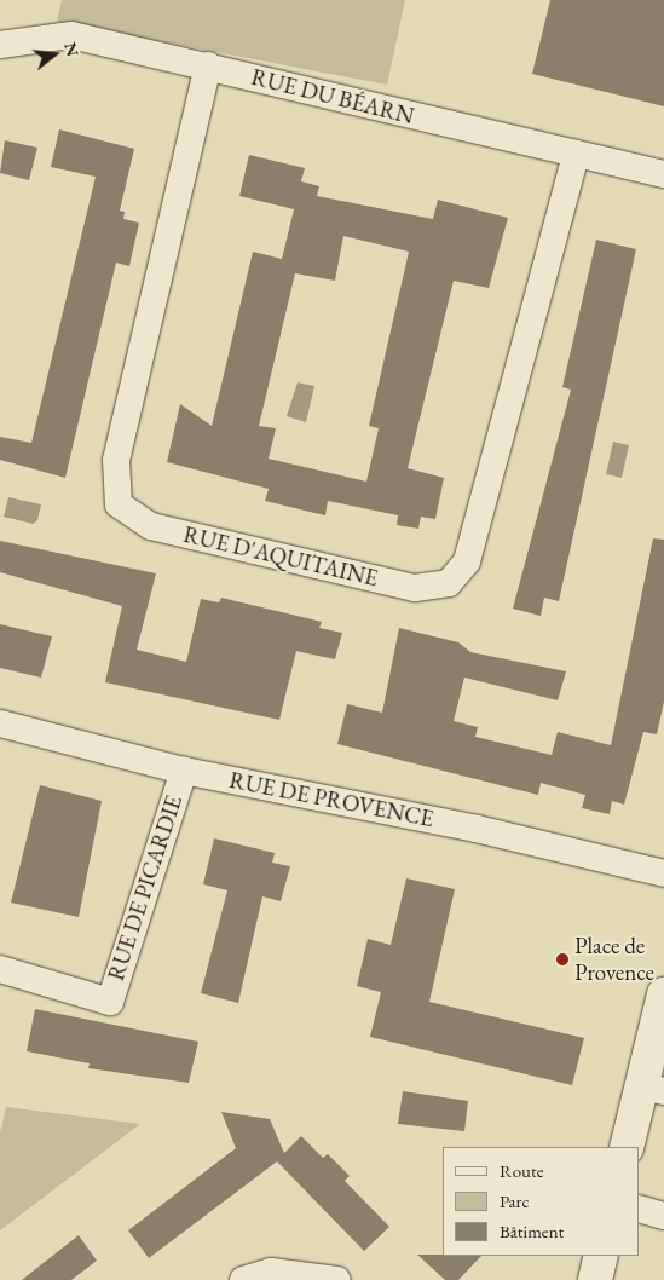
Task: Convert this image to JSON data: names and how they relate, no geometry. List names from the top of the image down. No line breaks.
{"streets":{"street":["RUE DU BÉARN","RUE D'AQUITAINE","RUE DE PROVENCE","RUE DE PICARDIE"]},"crossings":[["RUE DU BÉARN","RUE D'AQUITAINE"],["RUE DE PROVENCE","RUE DE PICARDIE"]],"places":["Place de Provence"],"legend":["Route","Parc","Bâtiment"],"north":"right"}
